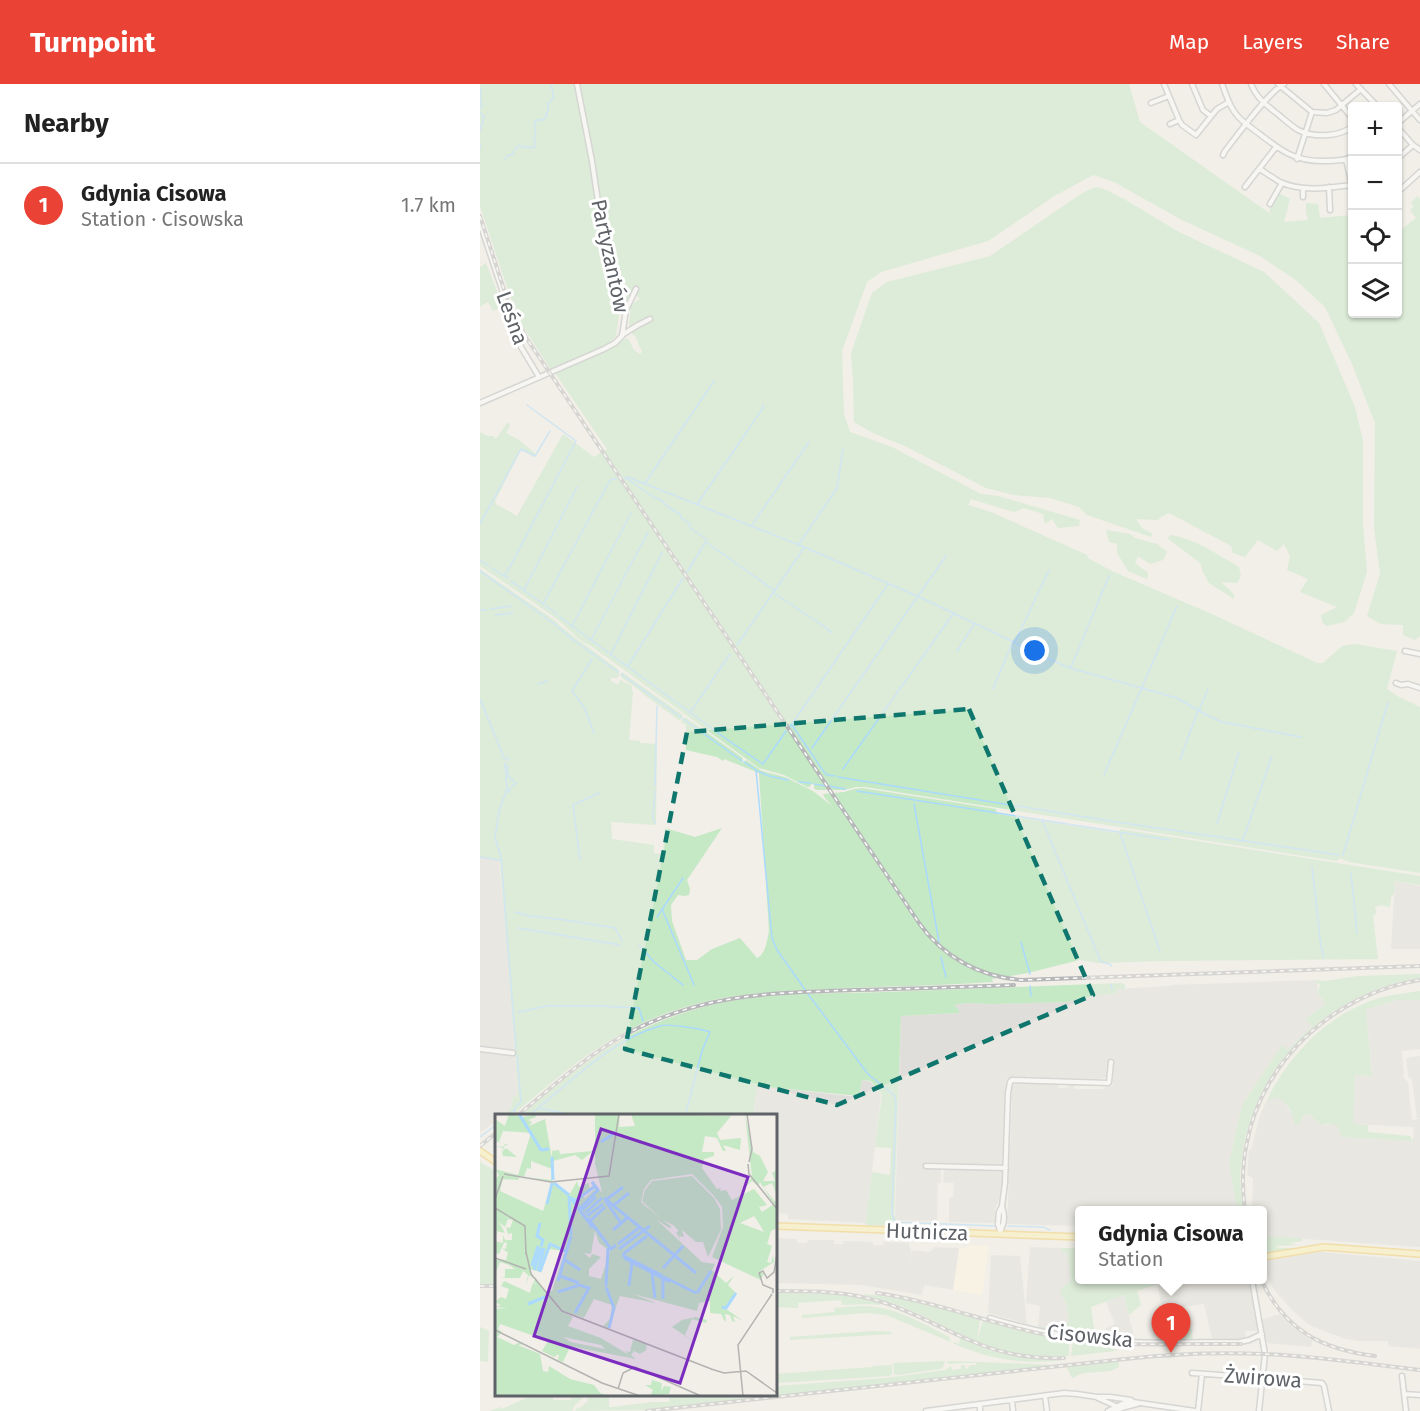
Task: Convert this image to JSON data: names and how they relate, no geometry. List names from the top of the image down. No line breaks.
{"streets":{"main road":["Hutnicza"],"street":["Partyzantów","Leśna","Cisowska","Żwirowa"]},"crossings":[["Partyzantów","Leśna"]],"page":{"header":"Turnpoint","nav":["Map","Layers","Share"],"heading":"Nearby","map_buttons":["+","−"],"list":[{"mark":"1","name":"Gdynia Cisowa","note":"Station · Cisowska","value":"1.7 km"}],"popup":["Gdynia Cisowa","Station"],"pins":"1"}}
